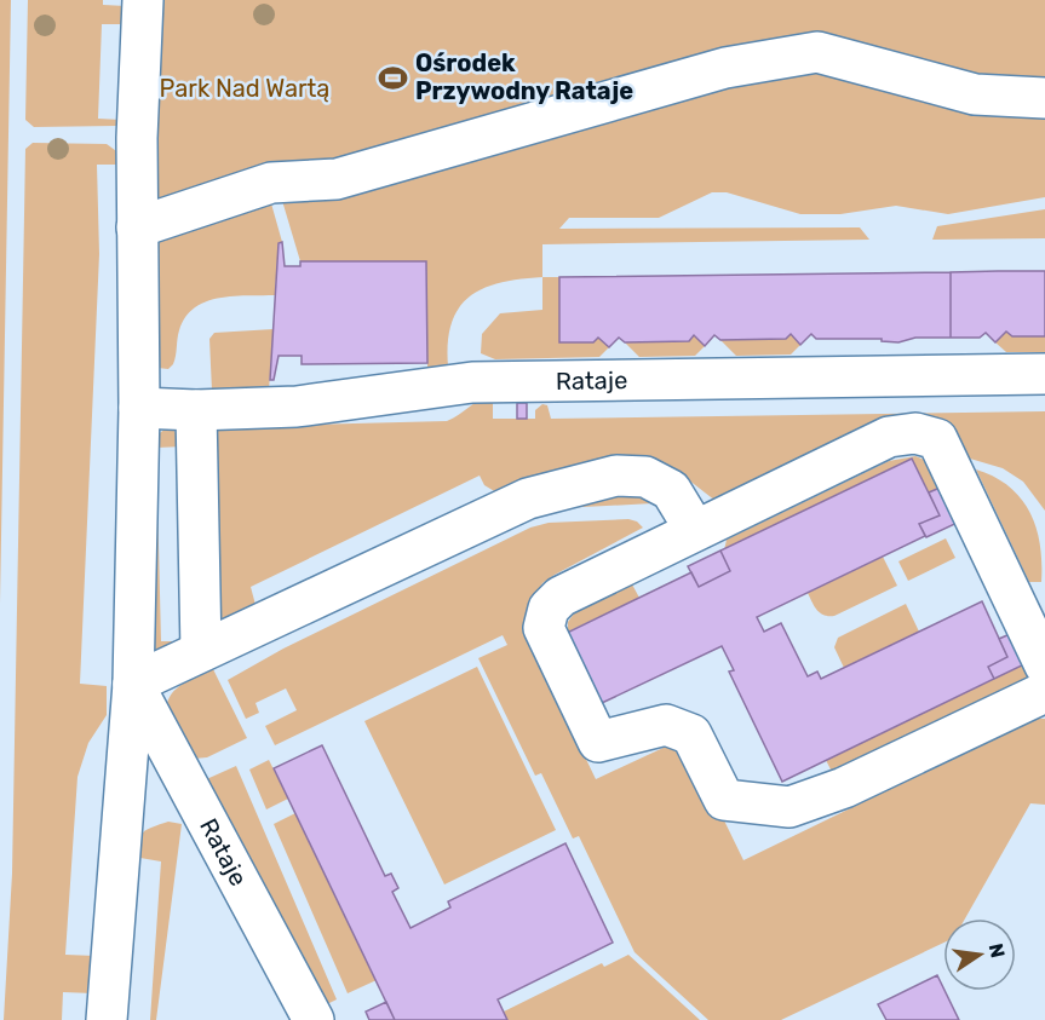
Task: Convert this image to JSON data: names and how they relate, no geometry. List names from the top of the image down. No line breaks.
{"streets":{"street":["Rataje"]},"parks":["Park Nad Wartą"],"places":{"sports":["Ośrodek Przywodny Rataje"]},"north":"right"}
